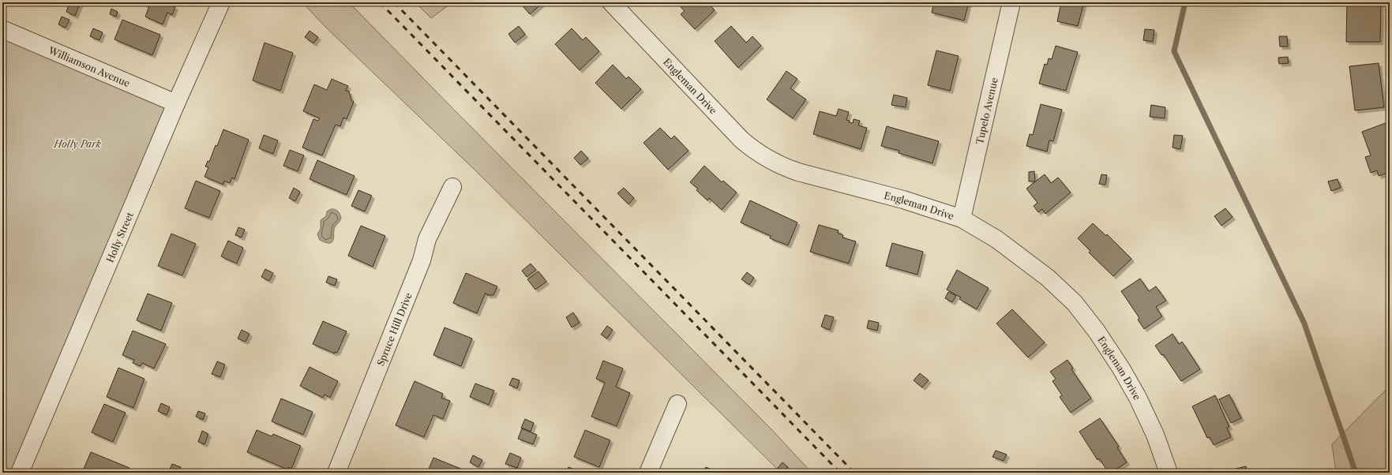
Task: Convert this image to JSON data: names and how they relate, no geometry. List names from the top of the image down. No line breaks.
{"streets":{"street":["Williamson Avenue","Engleman Drive","Tupelo Avenue","Holly Street","Spruce Hill Drive"]},"crossings":[["Williamson Avenue","Holly Street"],["Engleman Drive","Tupelo Avenue"]],"parks":["Holly Park"]}
